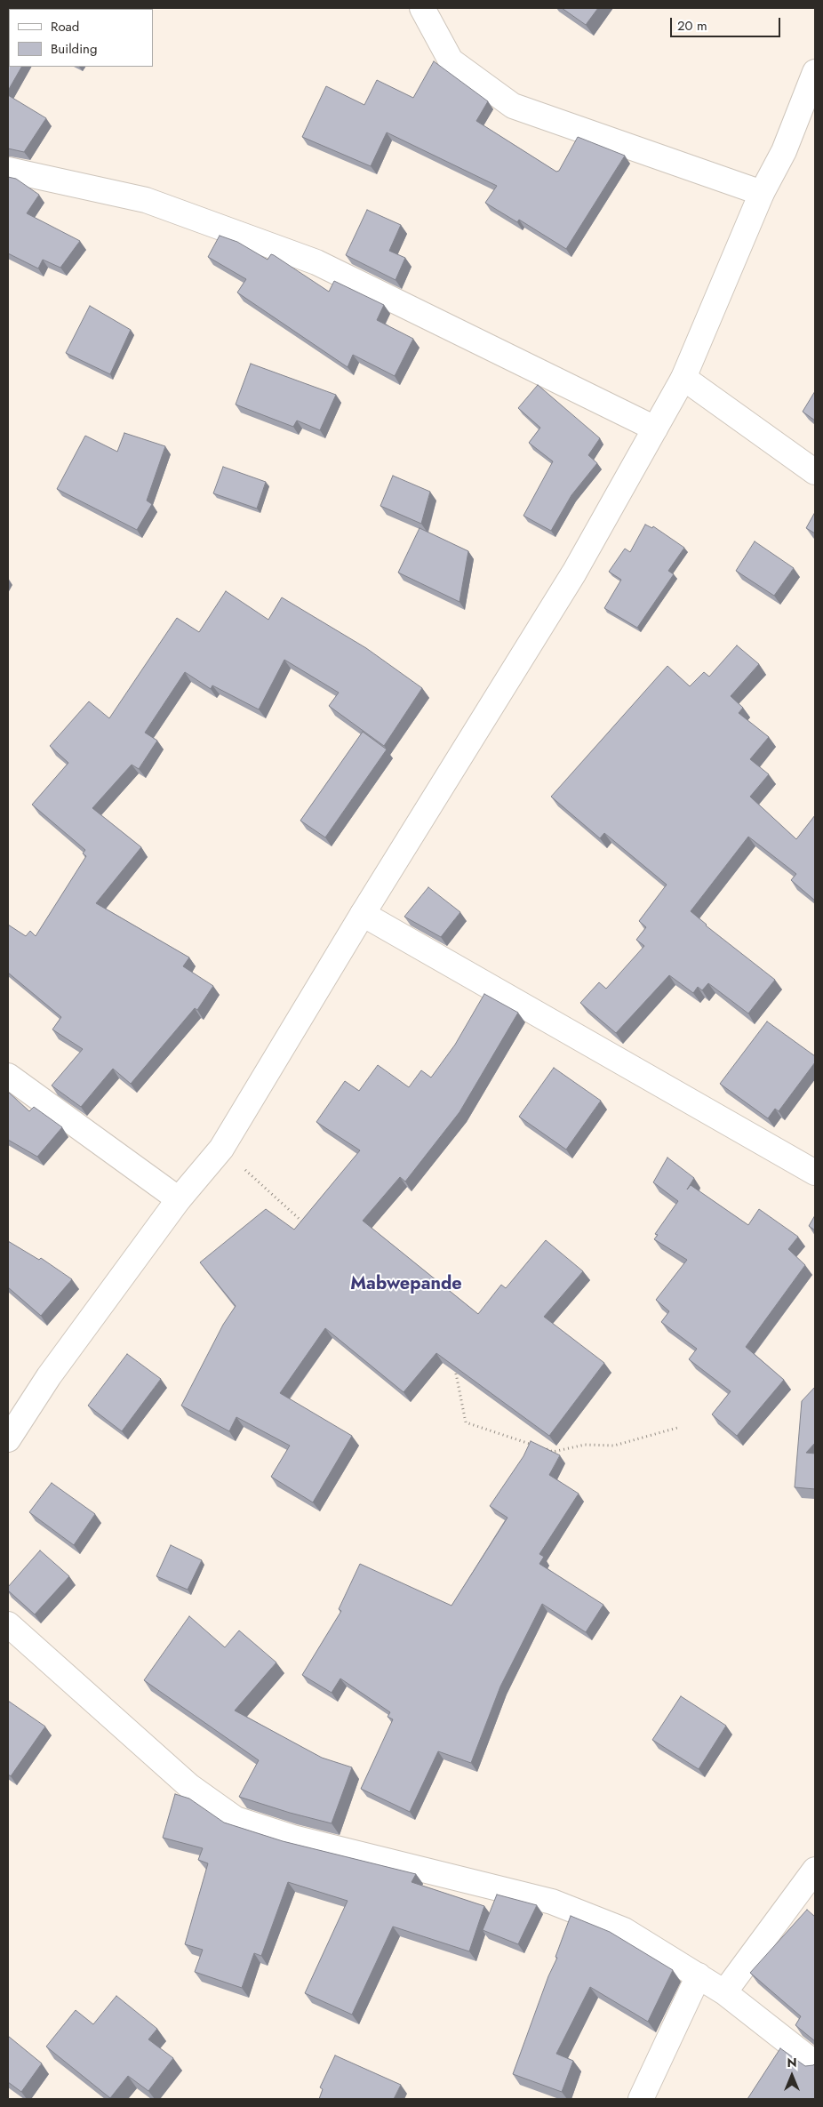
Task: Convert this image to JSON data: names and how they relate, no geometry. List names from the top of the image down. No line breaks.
{"districts":["Mabwepande"],"legend":["Road","Building"],"scale_bar":"20 m","north":"top"}
